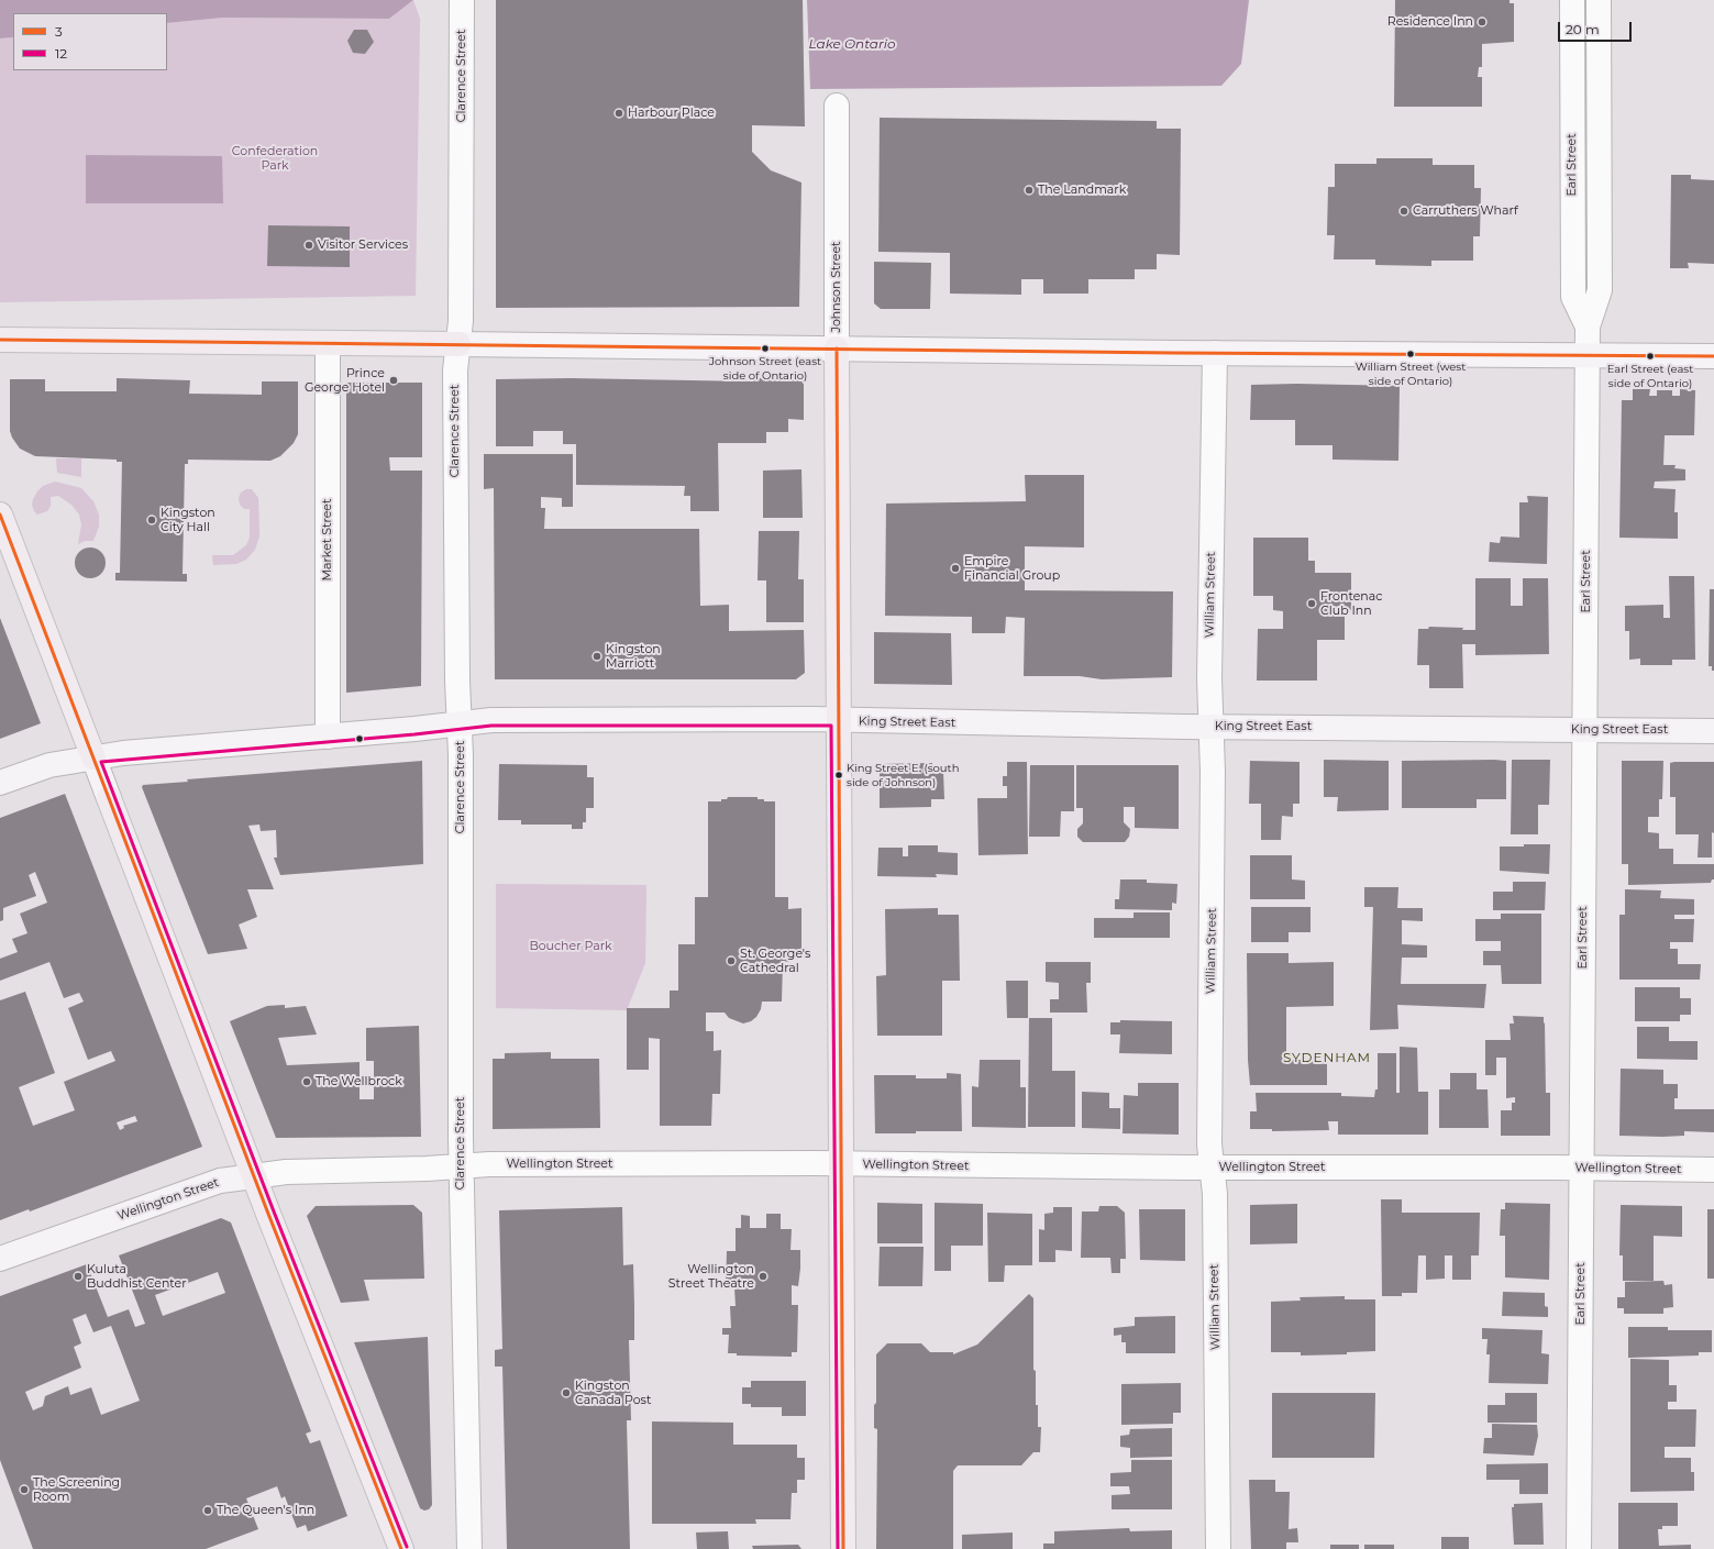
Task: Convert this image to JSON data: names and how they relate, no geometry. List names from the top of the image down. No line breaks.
{"streets":{"main road":["Johnson Street","King Street East","Wellington Street"],"street":["Clarence Street","Earl Street","Market Street","William Street"]},"crossings":[["Clarence Street","King Street East"],["Clarence Street","Wellington Street"],["Earl Street","King Street East"],["Earl Street","Wellington Street"],["Johnson Street","King Street East"],["Johnson Street","Wellington Street"],["Market Street","King Street East"],["William Street","King Street East"],["William Street","Wellington Street"]],"districts":["SYDENHAM"],"water":["Lake Ontario"],"parks":["Confederation Park","Boucher Park"],"places":["Residence Inn","Harbour Place","The Landmark","Carruthers Wharf","Visitor Services","Johnson Street (east side of Ontario)","William Street (west side of Ontario)","Earl Street (east side of Ontario)","Prince George Hotel","Kingston City Hall","Empire Financial Group","Frontenac Club Inn","Kingston Marriott","King Street E. (south side of Johnson)","St. George's Cathedral","The Wellbrock","Kuluta Buddhist Center","Wellington Street Theatre","Kingston Canada Post","The Screening Room","The Queen's Inn"],"lines":["transit line 3","transit line 12"],"legend":["3","12"],"scale_bar":"20 m"}
